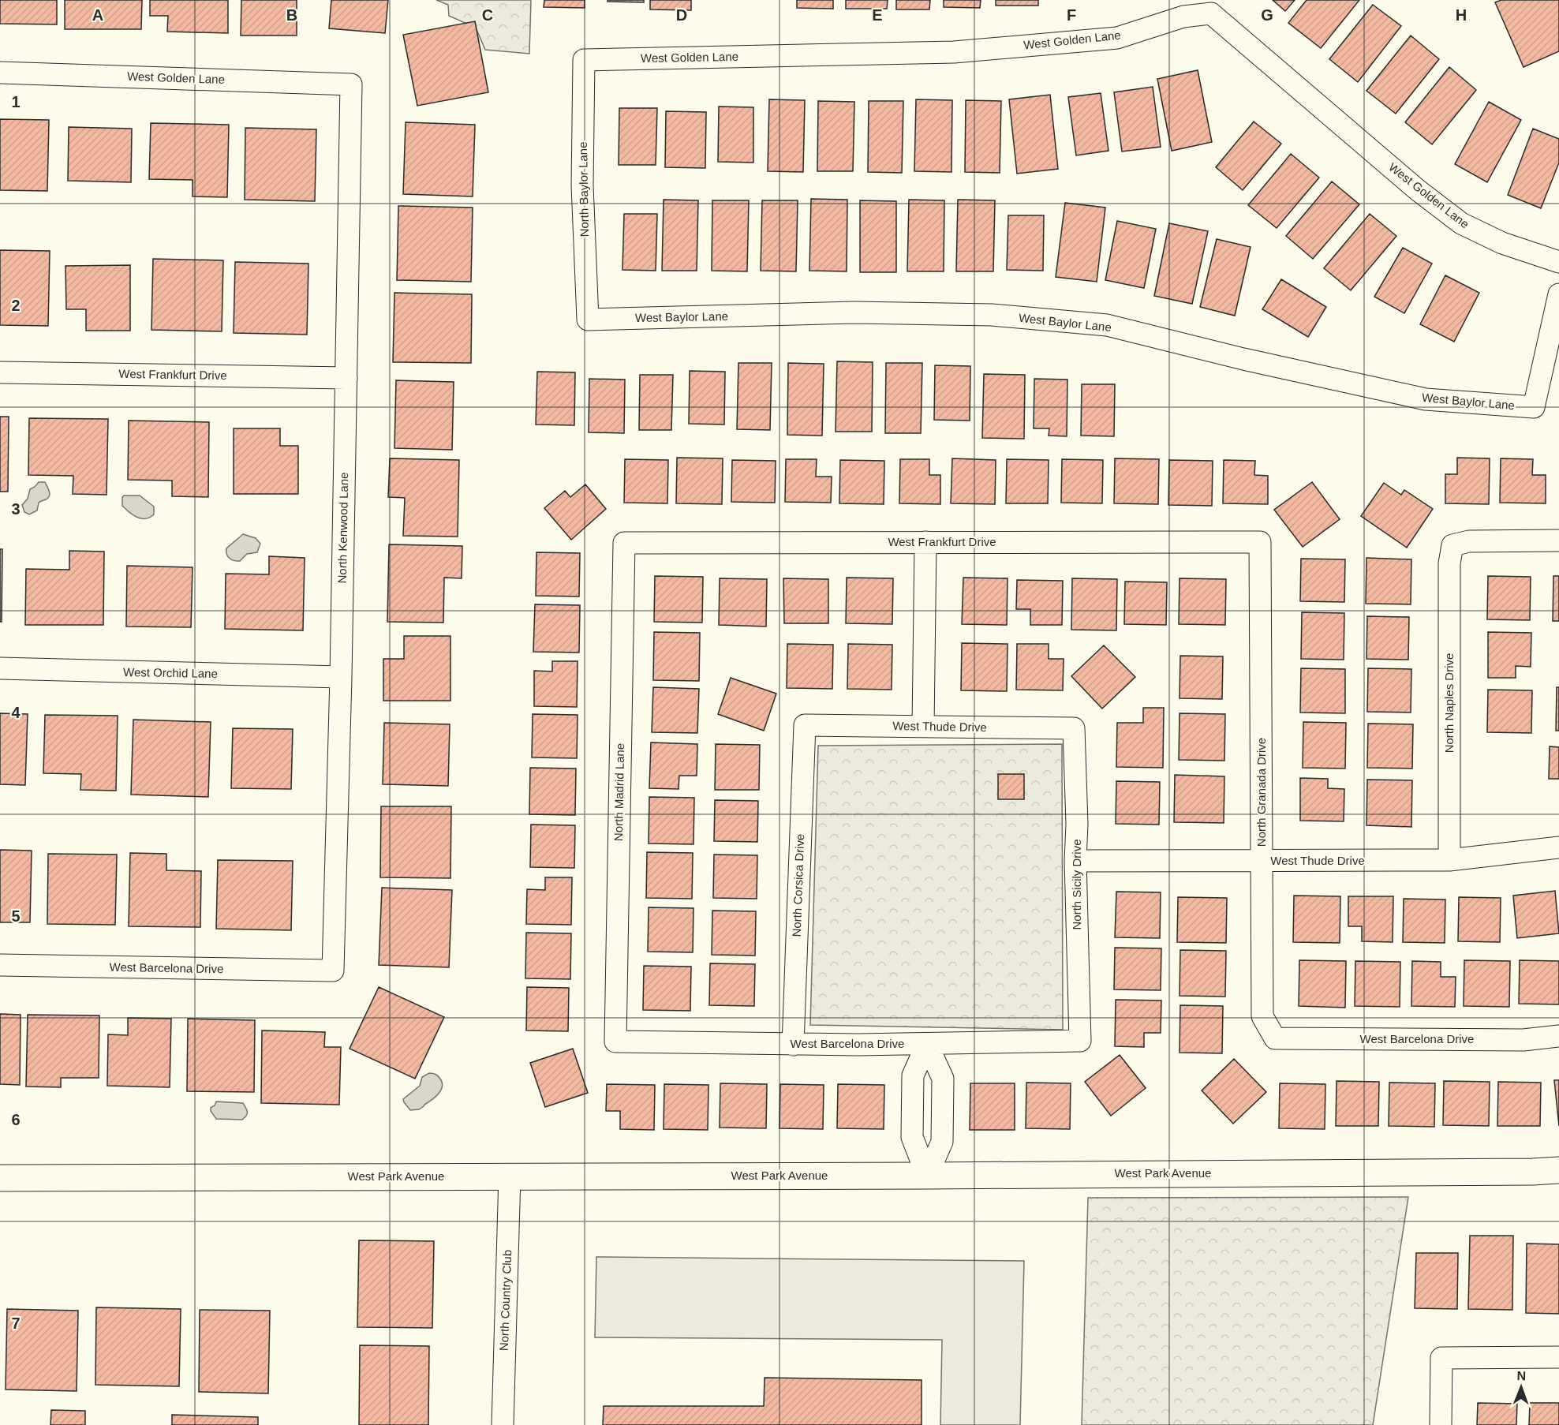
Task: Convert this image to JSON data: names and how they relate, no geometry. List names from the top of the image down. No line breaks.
{"streets":{"street":["West Golden Lane","North Baylor Lane","West Baylor Lane","West Frankfurt Drive","North Kenwood Lane","West Orchid Lane","North Naples Drive","West Thude Drive","North Madrid Lane","North Granada Drive","North Sicily Drive","North Corsica Drive","West Barcelona Drive","West Park Avenue","North Country Club"]},"crossings":[["West Golden Lane","North Baylor Lane"],["West Golden Lane","North Kenwood Lane"],["North Baylor Lane","West Baylor Lane"],["West Frankfurt Drive","North Kenwood Lane"],["West Frankfurt Drive","North Madrid Lane"],["West Frankfurt Drive","North Granada Drive"],["North Kenwood Lane","West Orchid Lane"],["North Kenwood Lane","West Barcelona Drive"],["North Naples Drive","West Thude Drive"],["West Thude Drive","North Granada Drive"],["West Thude Drive","North Sicily Drive"],["West Thude Drive","North Corsica Drive"],["North Madrid Lane","West Barcelona Drive"],["North Granada Drive","West Barcelona Drive"],["North Sicily Drive","West Barcelona Drive"],["North Corsica Drive","West Barcelona Drive"],["West Park Avenue","North Country Club"]],"north":"top","grid":{"columns":["A","B","C","D","E","F","G","H"],"rows":["1","2","3","4","5","6","7"]}}
